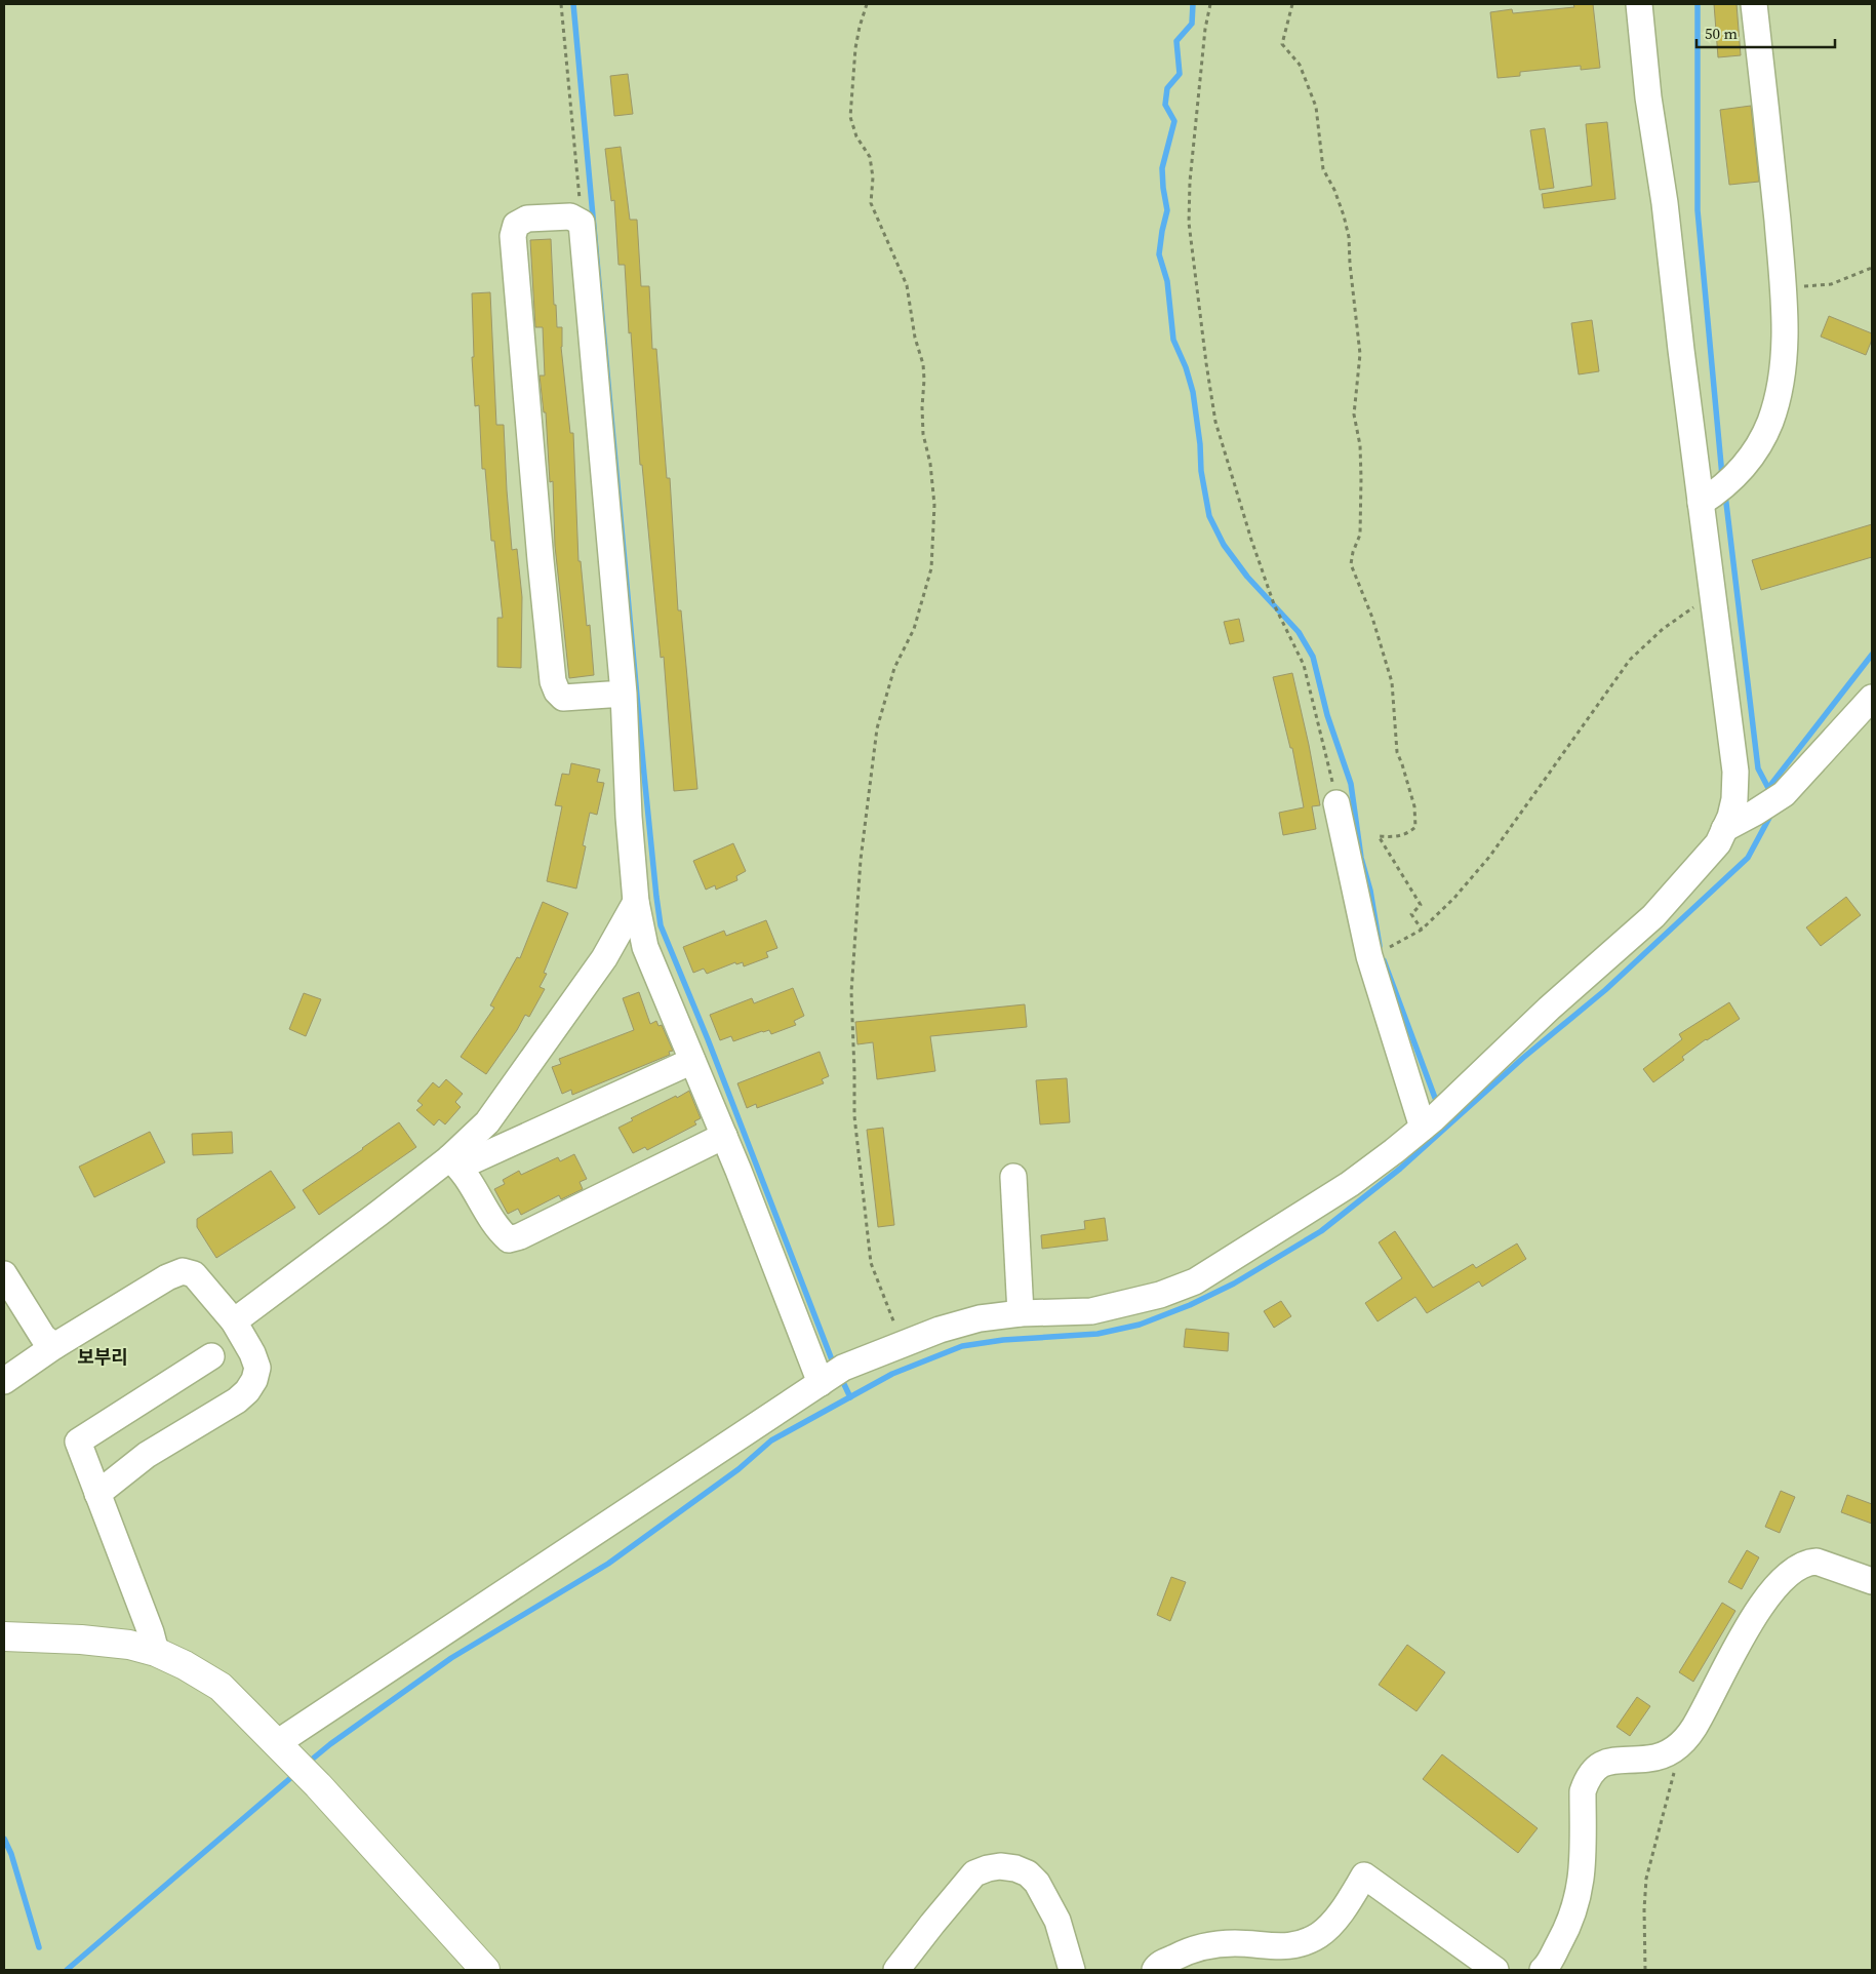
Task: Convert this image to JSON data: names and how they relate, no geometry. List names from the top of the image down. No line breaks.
{"districts":["보부리"],"scale_bar":"50 m"}
